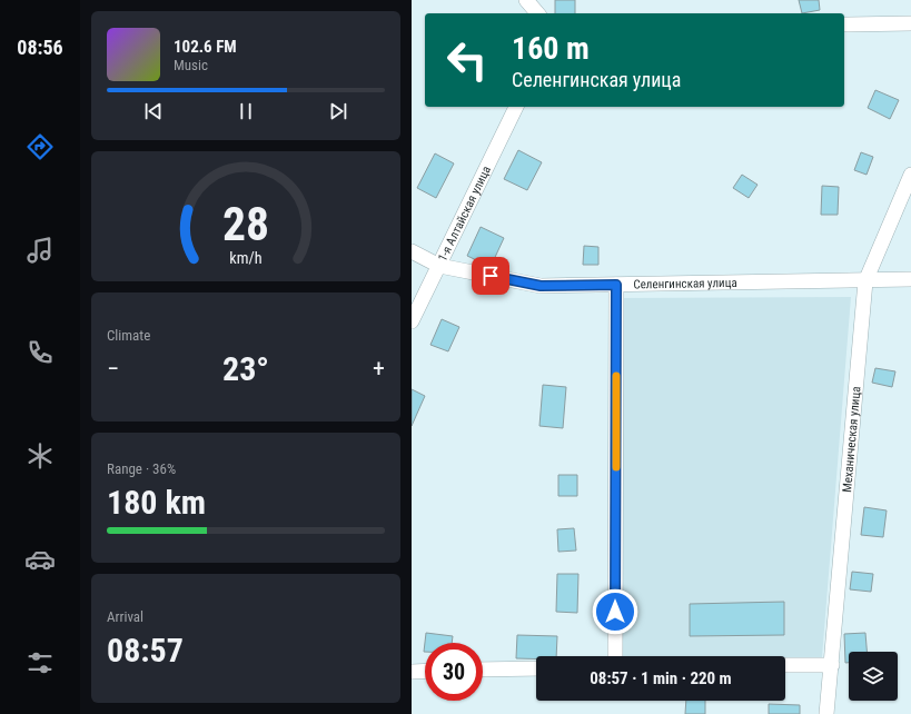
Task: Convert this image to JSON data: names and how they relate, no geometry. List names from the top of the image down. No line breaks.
{"streets":{"street":["1-я Алтайская улица","Селенгинская улица","Механическая улица"]},"crossings":[["1-я Алтайская улица","Селенгинская улица"],["Селенгинская улица","Механическая улица"]],"page":{"tabs":"08:56","turn":["160 m","Селенгинская улица"],"song":["102.6 FM","Music"],"tile":["Climate",["Range · 36%","180 km"],["Arrival","08:57"]],"heat":["−","23°","+"],"limit":"30","trip":"08:57 · 1 min · 220 m","gauge":["28","km/h"]}}
